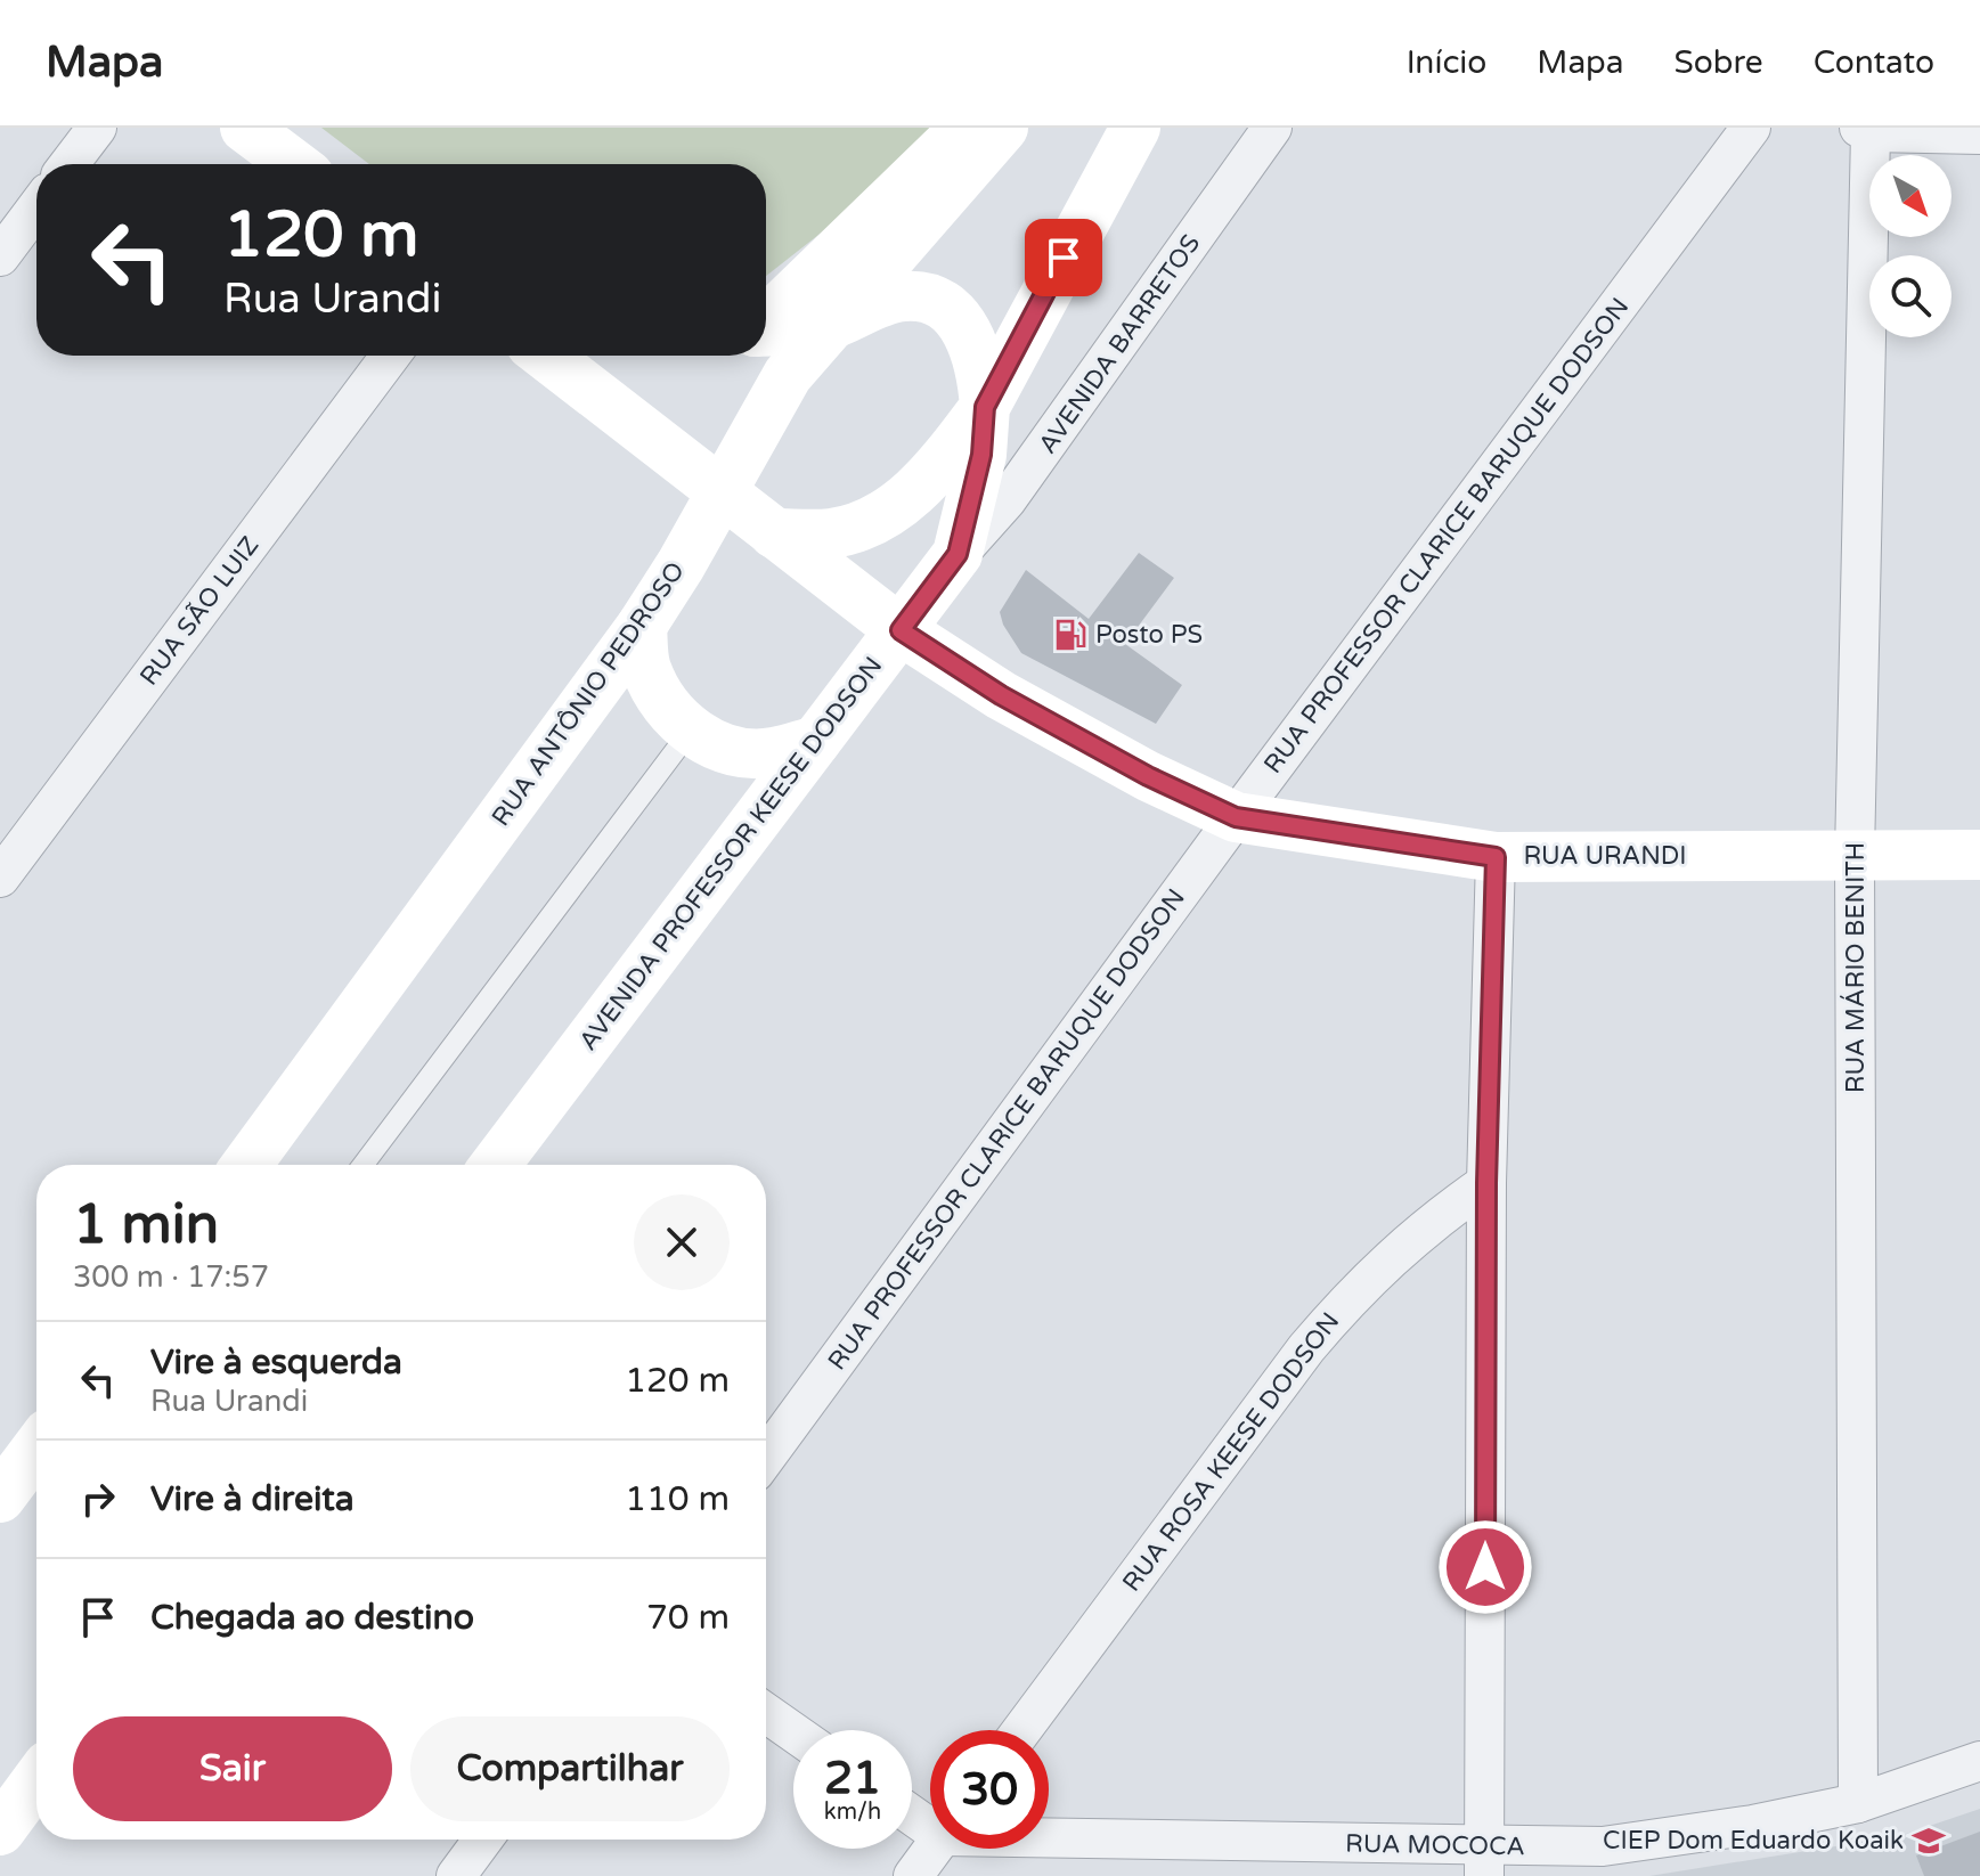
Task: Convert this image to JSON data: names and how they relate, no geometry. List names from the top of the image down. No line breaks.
{"streets":{"main road":["RUA ANTÔNIO PEDROSO","AVENIDA PROFESSOR KEESE DODSON","RUA URANDI"],"street":["AVENIDA BARRETOS","RUA PROFESSOR CLARICE BARUQUE DODSON","RUA SÃO LUIZ","RUA MÁRIO BENITH","RUA ROSA KEESE DODSON","RUA MOCOCA"]},"crossings":[["AVENIDA BARRETOS","AVENIDA PROFESSOR KEESE DODSON"],["RUA PROFESSOR CLARICE BARUQUE DODSON","RUA URANDI"],["RUA ANTÔNIO PEDROSO","AVENIDA PROFESSOR KEESE DODSON"],["RUA ANTÔNIO PEDROSO","RUA URANDI"],["AVENIDA PROFESSOR KEESE DODSON","RUA URANDI"],["RUA URANDI","RUA MÁRIO BENITH"],["RUA MÁRIO BENITH","RUA MOCOCA"]],"places":{"fuel station":["Posto PS"],"school or university":["CIEP Dom Eduardo Koaik"]},"north":"bottom right","page":{"header":"Mapa","nav":["Início","Mapa","Sobre","Contato"],"turn":["120 m","Rua Urandi"],"heading":["1 min","300 m · 17:57"],"list":[{"name":"Vire à esquerda","note":"Rua Urandi","value":"120 m"},{"name":"Vire à direita","value":"110 m"},{"name":"Chegada ao destino","value":"70 m"}],"buttons":["Sair","Compartilhar"],"speed":"21 km/h","limit":"30"}}
